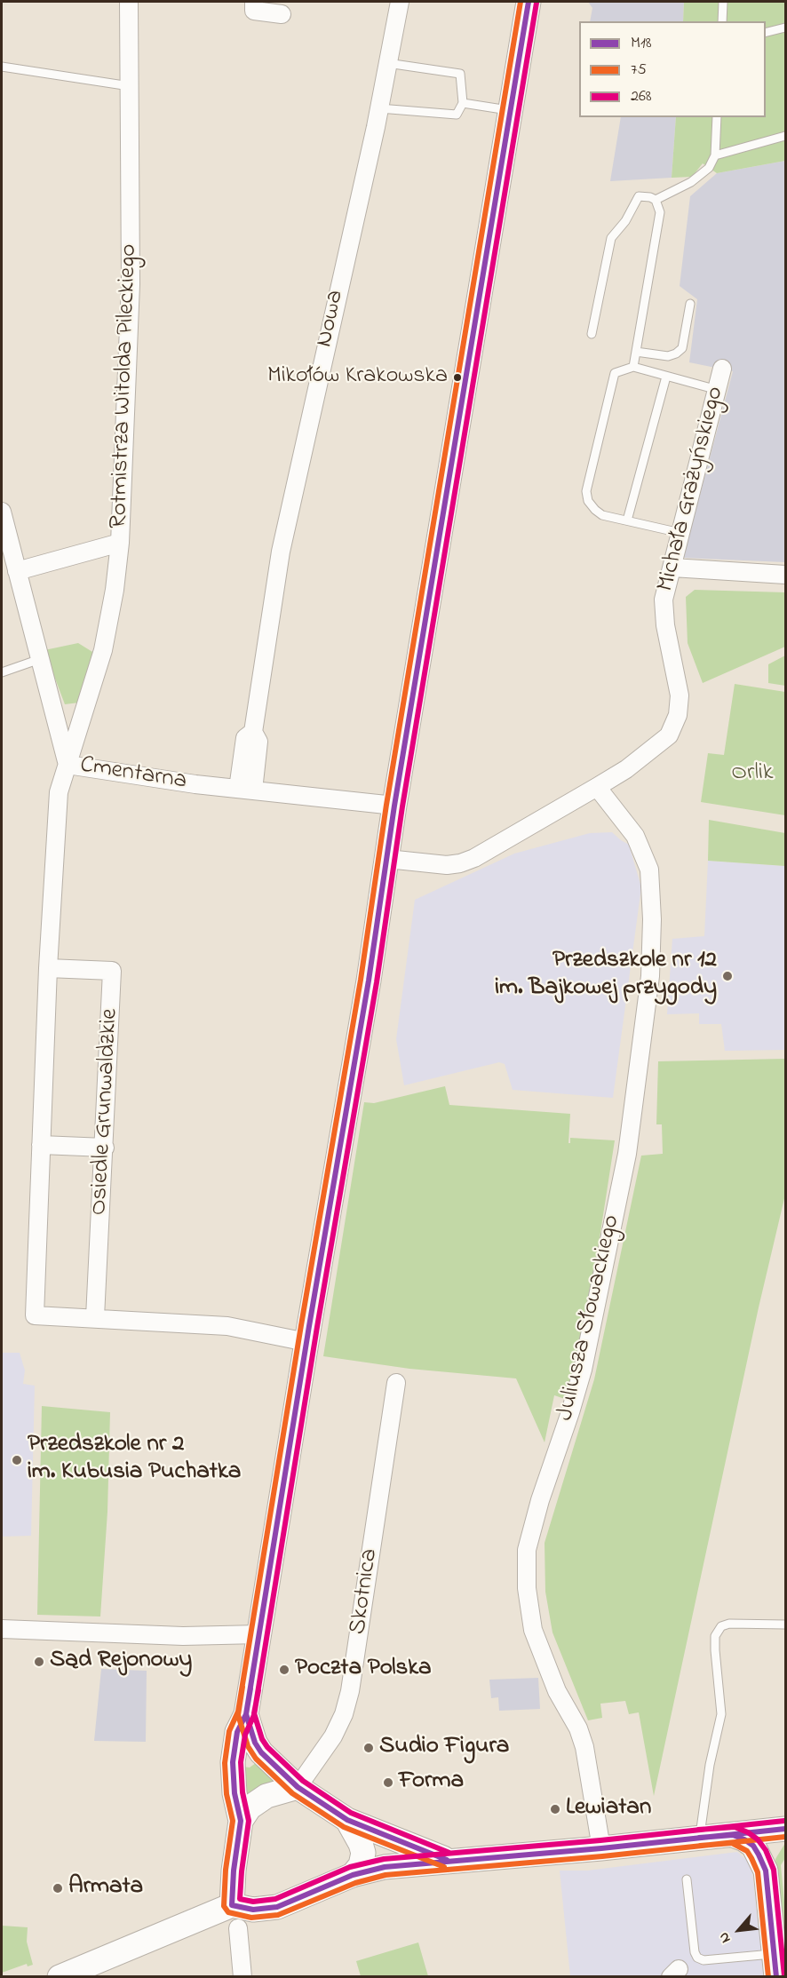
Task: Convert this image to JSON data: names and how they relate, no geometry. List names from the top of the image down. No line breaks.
{"streets":{"street":["Nowa","Rotmistrza Witolda Pileckiego","Michała Grażyńskiego","Cmentarna","Osiedle Grunwaldzkie","Juliusza Słowackiego","Skotnica"]},"crossings":[["Nowa","Cmentarna"],["Rotmistrza Witolda Pileckiego","Cmentarna"],["Michała Grażyńskiego","Juliusza Słowackiego"]],"parks":["Orlik"],"places":["Mikołów Krakowska","Przedszkole nr 12 im. Bajkowej przygody","Przedszkole nr 2 im. Kubusia Puchatka","Sąd Rejonowy","Poczta Polska","Sudio Figura","Forma","Lewiatan","Armata"],"lines":["transit line M18","transit line 75","transit line 268"],"legend":["M18","75","268"],"north":"bottom left"}
